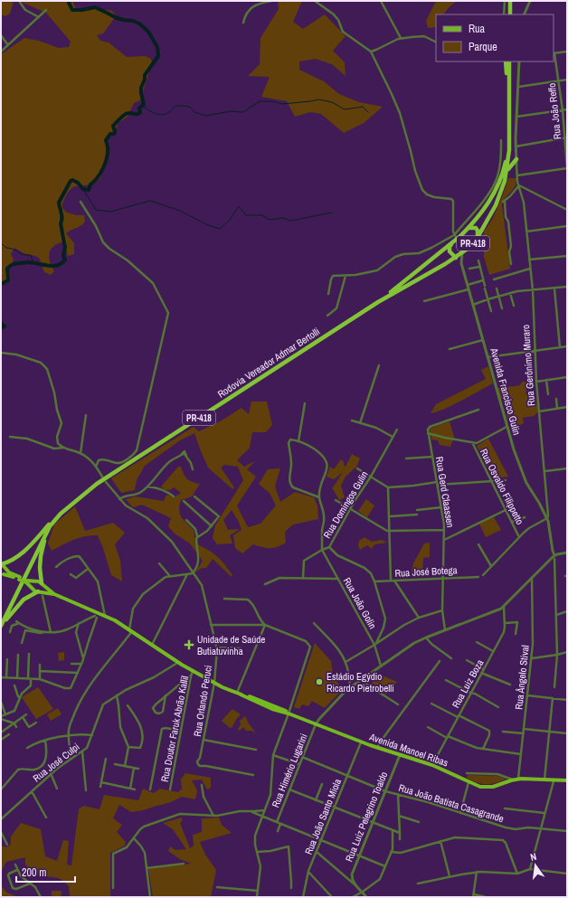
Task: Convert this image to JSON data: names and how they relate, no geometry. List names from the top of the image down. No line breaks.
{"streets":{"highway":["PR-418","Rodovia Vereador Admar Bertolli"],"main road":["Avenida Manoel Ribas"],"street":["Rua João Reffo","Rua Gerônimo Muraro","Avenida Francisco Gulin","Rua Osvaldo Filippetto","Rua Gerd Claassen","Rua Domingos Gulin","Rua José Botega","Rua João Golin","Rua Ângelo Stival","Rua Luiz Boza","Rua Orlando Peruci","Rua Doutor Faruk Abrão Kallil","Rua José Culpi","Rua Himério Lugarini","Rua João Batista Casagrande","Rua João Santo Miola","Rua Luiz Pelegrino Toaldo"]},"crossings":[["Rodovia Vereador Admar Bertolli","Avenida Francisco Gulin"],["Rua Gerônimo Muraro","Avenida Francisco Gulin"],["Rua Gerd Claassen","Rua José Botega"],["Rua Domingos Gulin","Rua João Golin"],["Rua Ângelo Stival","Avenida Manoel Ribas"],["Rua Luiz Boza","Avenida Manoel Ribas"],["Rua Orlando Peruci","Avenida Manoel Ribas"],["Rua Doutor Faruk Abrão Kallil","Avenida Manoel Ribas"],["Avenida Manoel Ribas","Rua José Culpi"],["Avenida Manoel Ribas","Rua Himério Lugarini"],["Avenida Manoel Ribas","Rua João Santo Miola"],["Avenida Manoel Ribas","Rua Luiz Pelegrino Toaldo"],["Rua Himério Lugarini","Rua João Batista Casagrande"],["Rua João Batista Casagrande","Rua João Santo Miola"],["Rua João Batista Casagrande","Rua Luiz Pelegrino Toaldo"]],"places":{"health":["Unidade de Saúde Butiatuvinha"],"other":["Estádio Egýdio Ricardo Pietrobelli"]},"legend":["Rua","Parque"],"scale_bar":"200 m","north":"top"}
